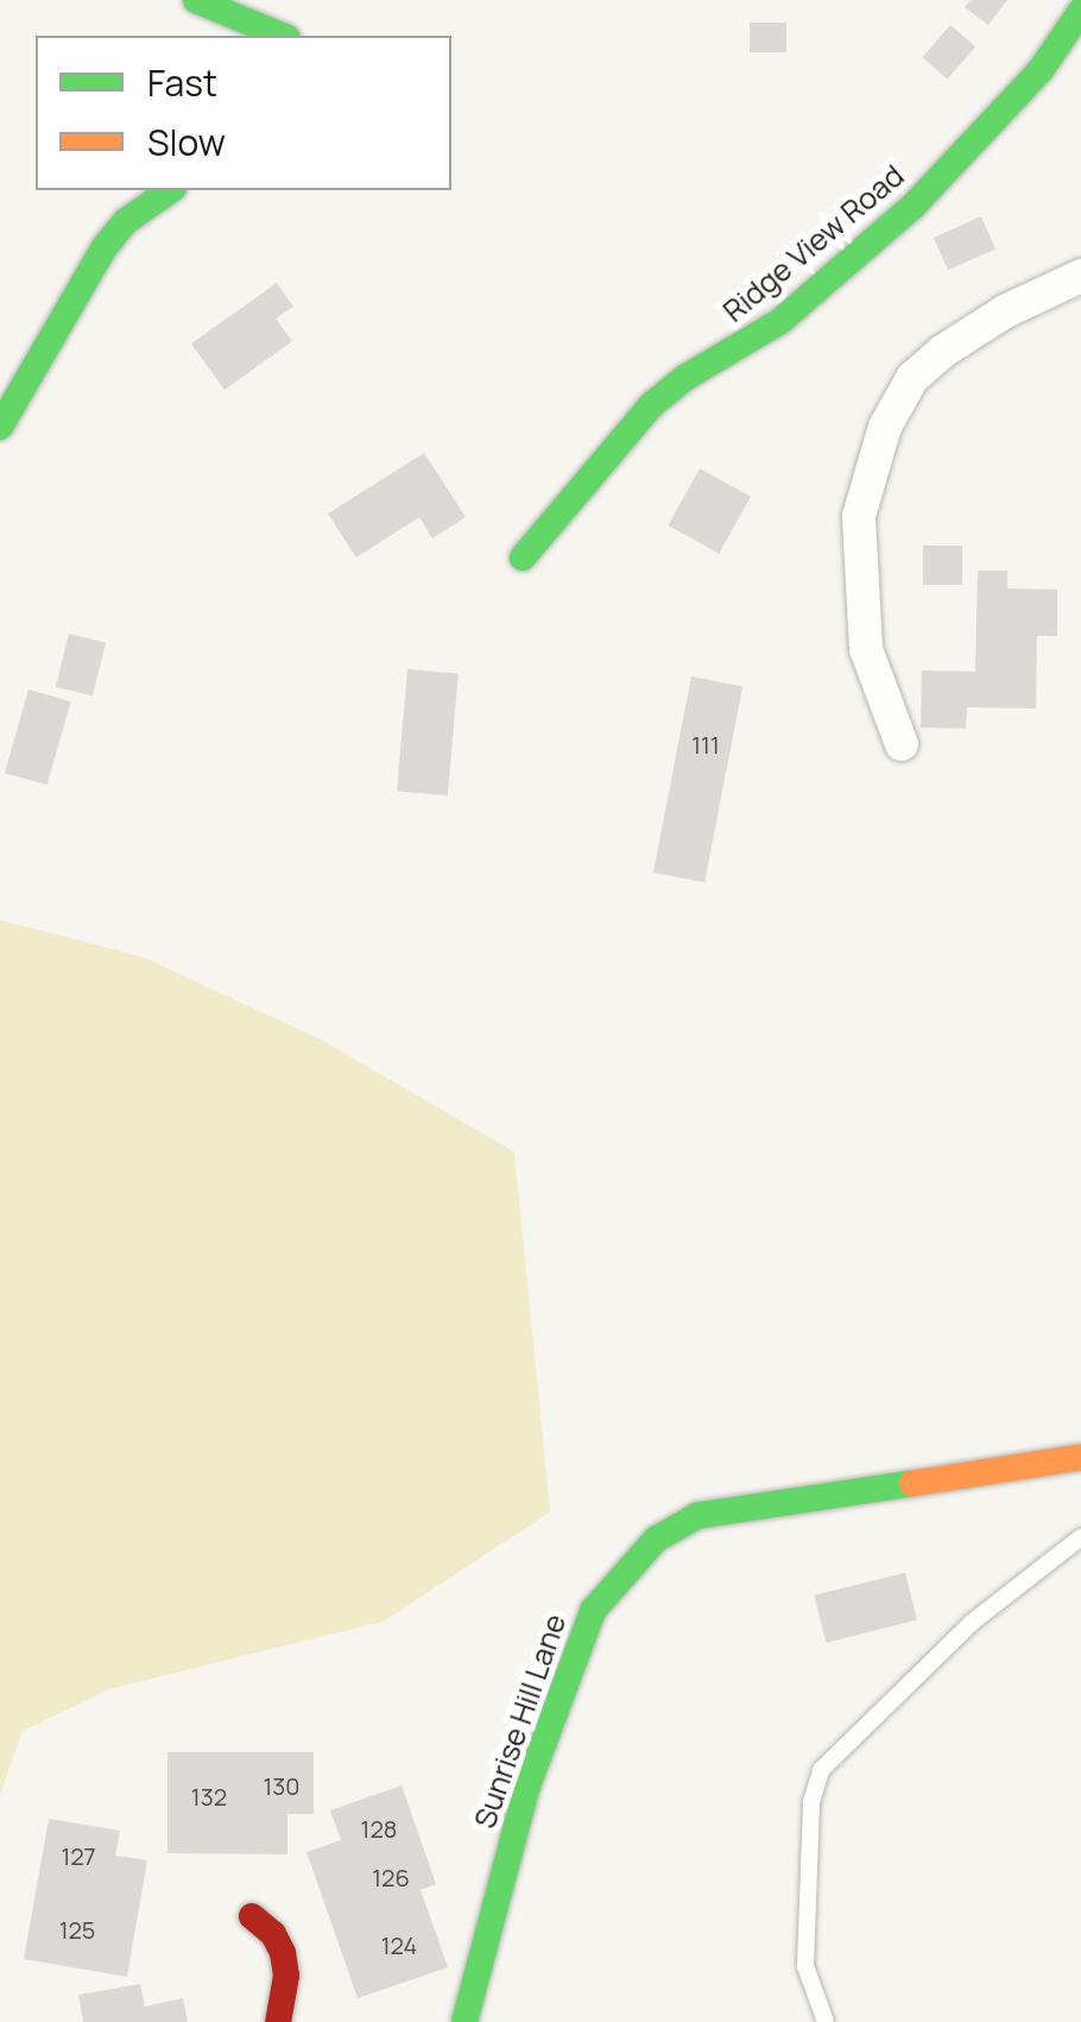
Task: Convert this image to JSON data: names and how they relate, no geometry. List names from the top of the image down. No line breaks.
{"streets":{"street":["Ridge View Road","Sunrise Hill Lane"]},"house_numbers":["111","130","132","128","127","126","125","124"],"legend":["Fast","Slow"]}
